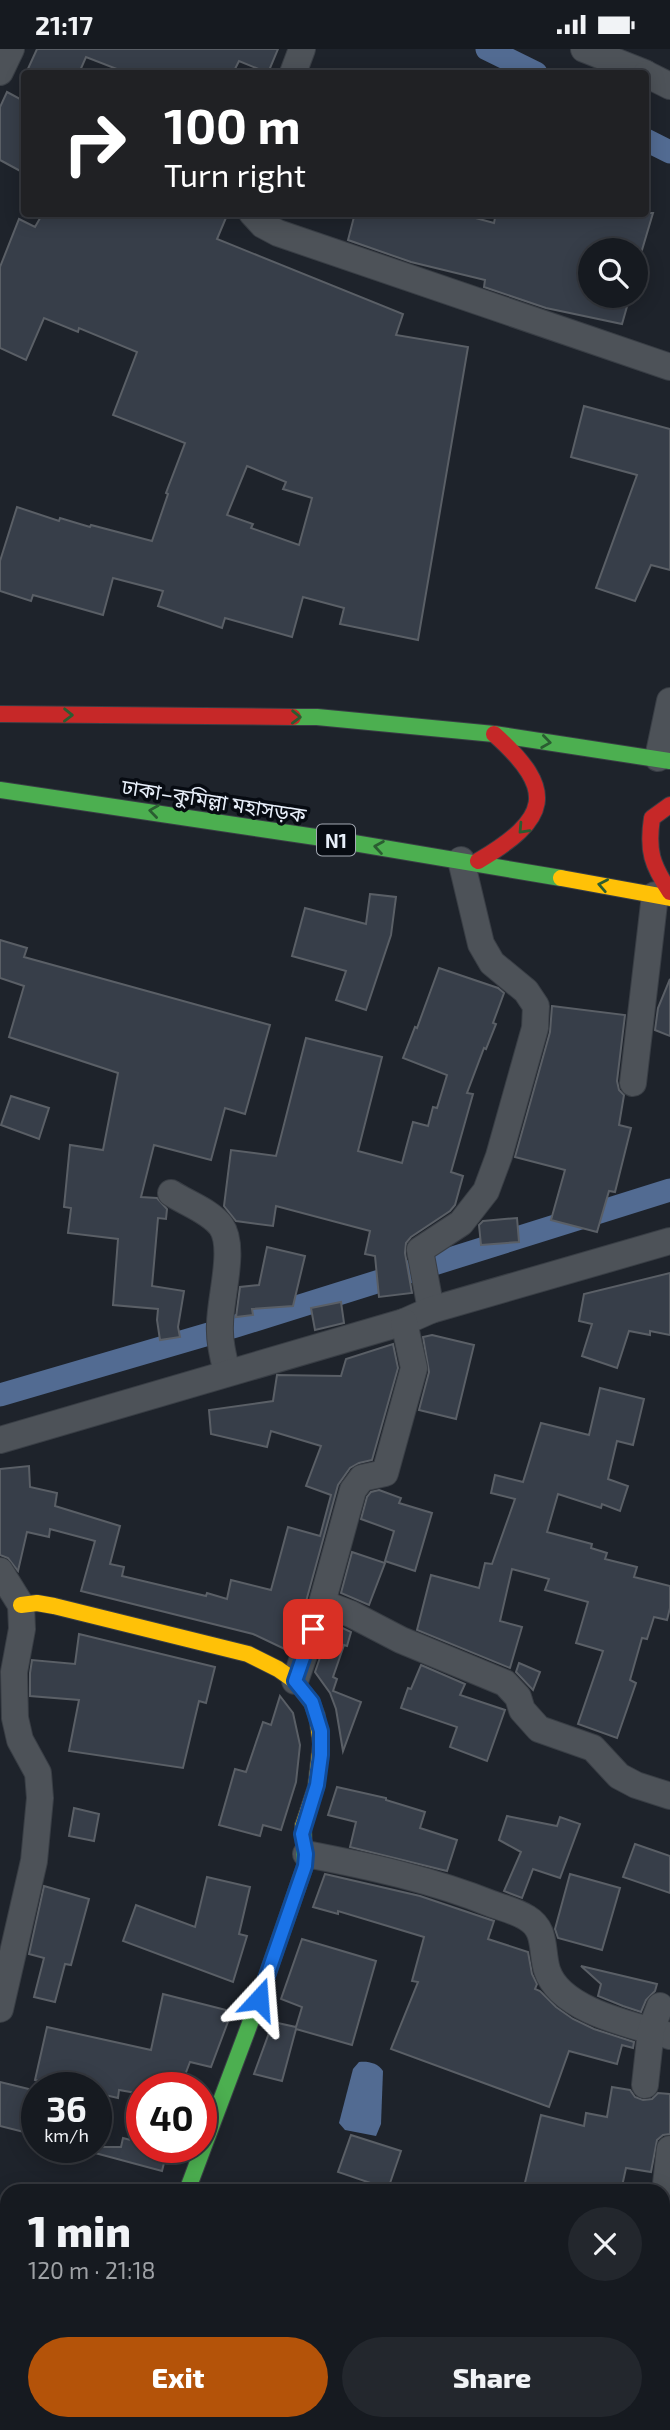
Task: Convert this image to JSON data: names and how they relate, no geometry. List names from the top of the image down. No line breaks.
{"streets":{"main road":["ঢাকা–কুমিল্লা মহাসড়ক","N1"]},"page":{"status":"21:17","turn":["100 m","Turn right"],"speed":"36 km/h","limit":"40","heading":["1 min","120 m · 21:18"],"buttons":["Exit","Share"]}}
